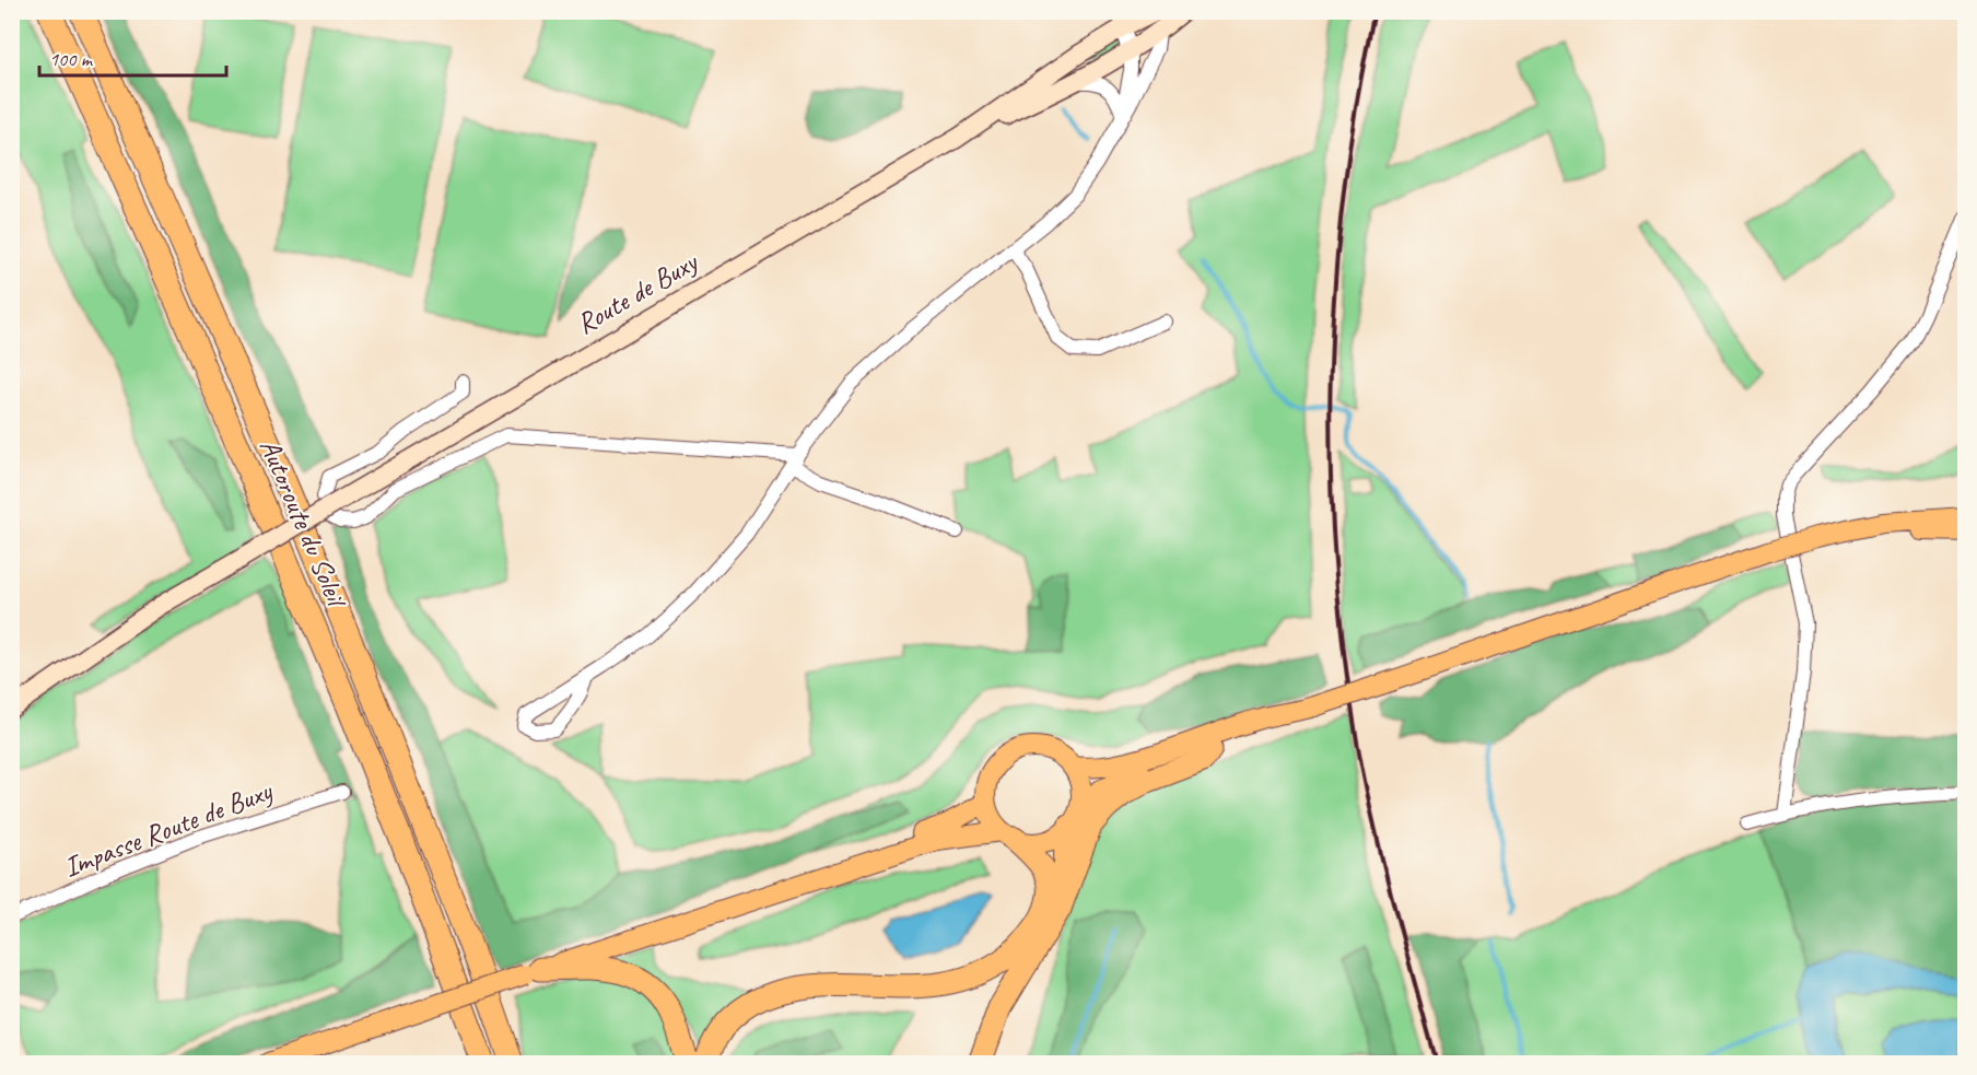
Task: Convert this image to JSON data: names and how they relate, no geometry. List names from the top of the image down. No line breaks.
{"streets":{"highway":["Autoroute du Soleil"],"main road":["Route de Buxy"],"street":["Impasse Route de Buxy"]},"scale_bar":"100 m"}
